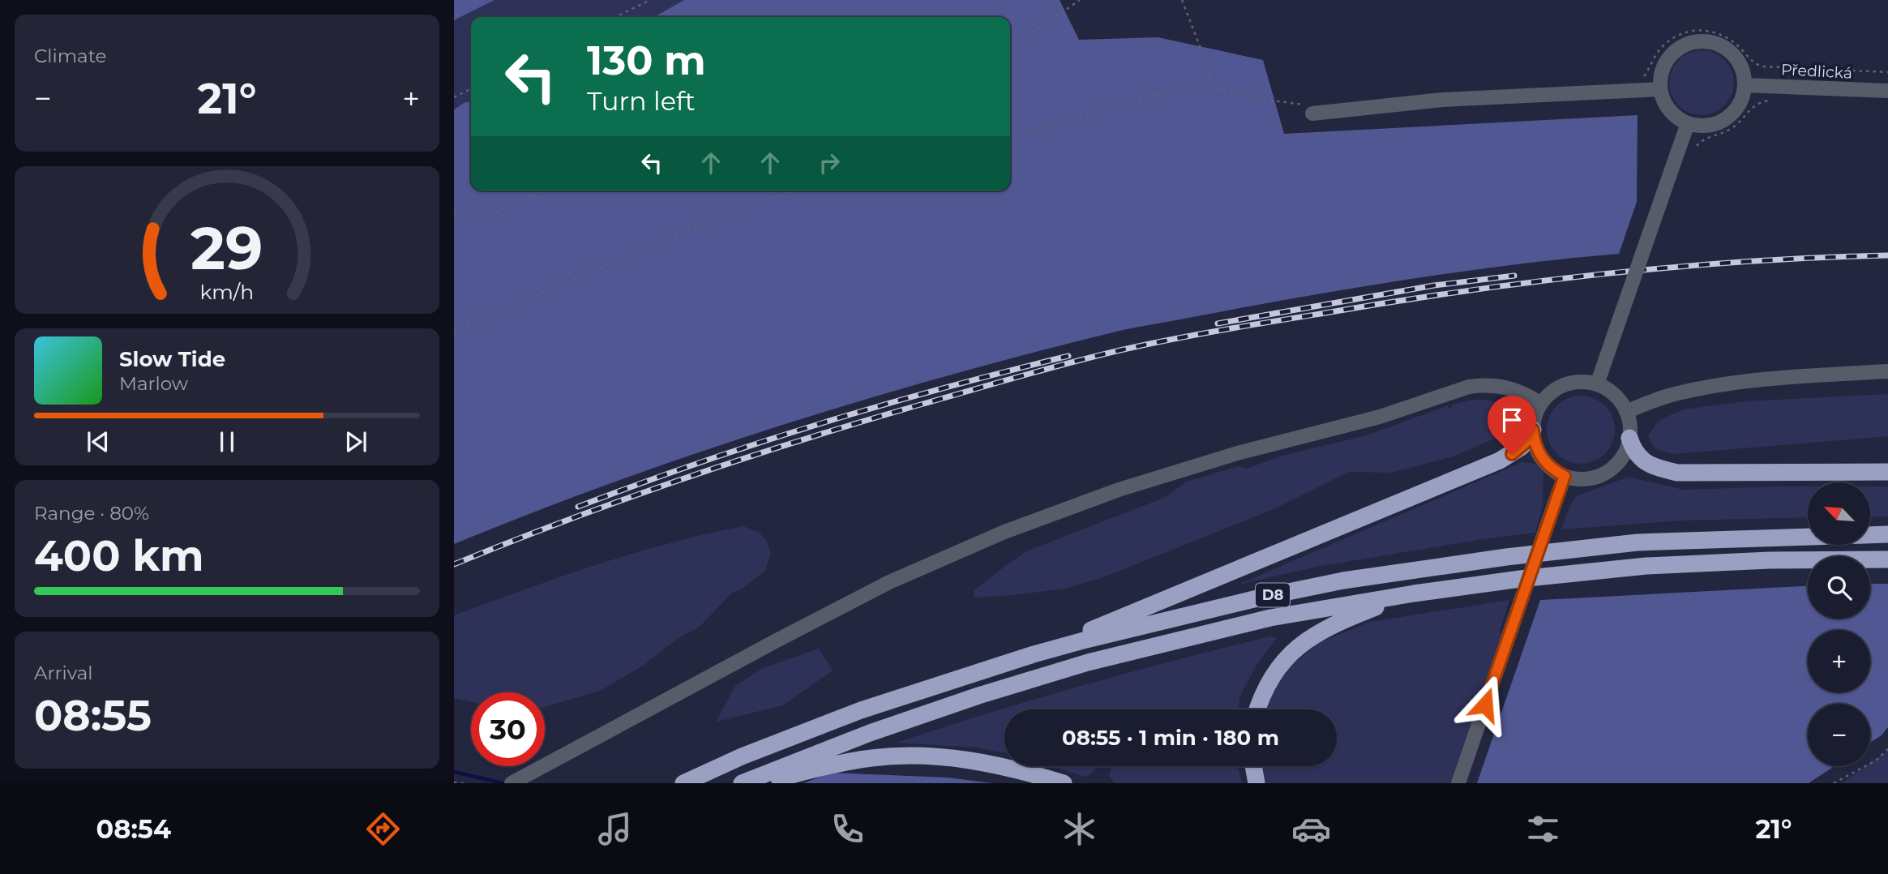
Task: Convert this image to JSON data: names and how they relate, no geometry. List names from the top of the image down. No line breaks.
{"streets":{"highway":["D8"],"street":["Předlická"]},"north":"top left","page":{"tile":["Climate",["Range · 80%","400 km"],["Arrival","08:55"]],"turn":["130 m","Turn left"],"heat":["−","21°","+"],"song":["Slow Tide","Marlow"],"map_buttons":["+","−"],"limit":"30","trip":"08:55 · 1 min · 180 m","tabs":["08:54","21°"],"gauge":["29","km/h"]}}
